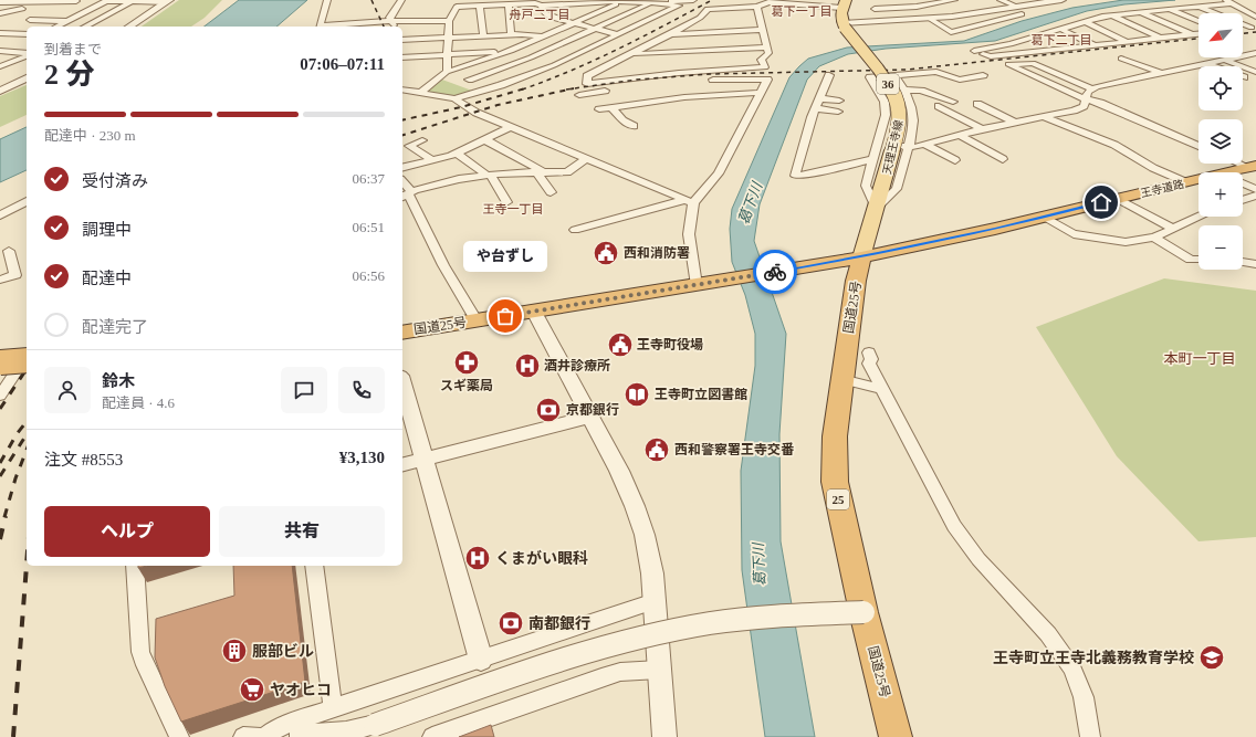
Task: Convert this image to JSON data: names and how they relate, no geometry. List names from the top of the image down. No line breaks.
{"streets":{"highway":["王寺道路","国道25号","25"],"main road":["36","天理王寺線"]},"crossings":[["天理王寺線","王寺道路"],["天理王寺線","国道25号"],["王寺道路","国道25号"]],"districts":["葛下一丁目","舟戸二丁目","葛下二丁目","王寺一丁目","本町一丁目"],"water":["葛下川"],"places":{"public building":["西和消防署","王寺町役場","西和警察署王寺交番"],"other":["や台ずし"],"pharmacy":["スギ薬局"],"hospital":["酒井診療所","くまがい眼科"],"library":["王寺町立図書館"],"bank":["京都銀行","南都銀行"],"building":["服部ビル"],"school or university":["王寺町立王寺北義務教育学校"],"supermarket":["ヤオヒコ"]},"north":"bottom left","page":{"map_buttons":["+","−"],"heading":["2 分","到着まで","07:06–07:11"],"panel":["鈴木","配達員 · 4.6","注文 #8553","¥3,130"],"bar":"配達中 · 230 m","list":[["受付済み","06:37"],["調理中","06:51"],["配達中","06:56"],"配達完了"],"bubble":"や台ずし","buttons":["ヘルプ","共有"]}}
